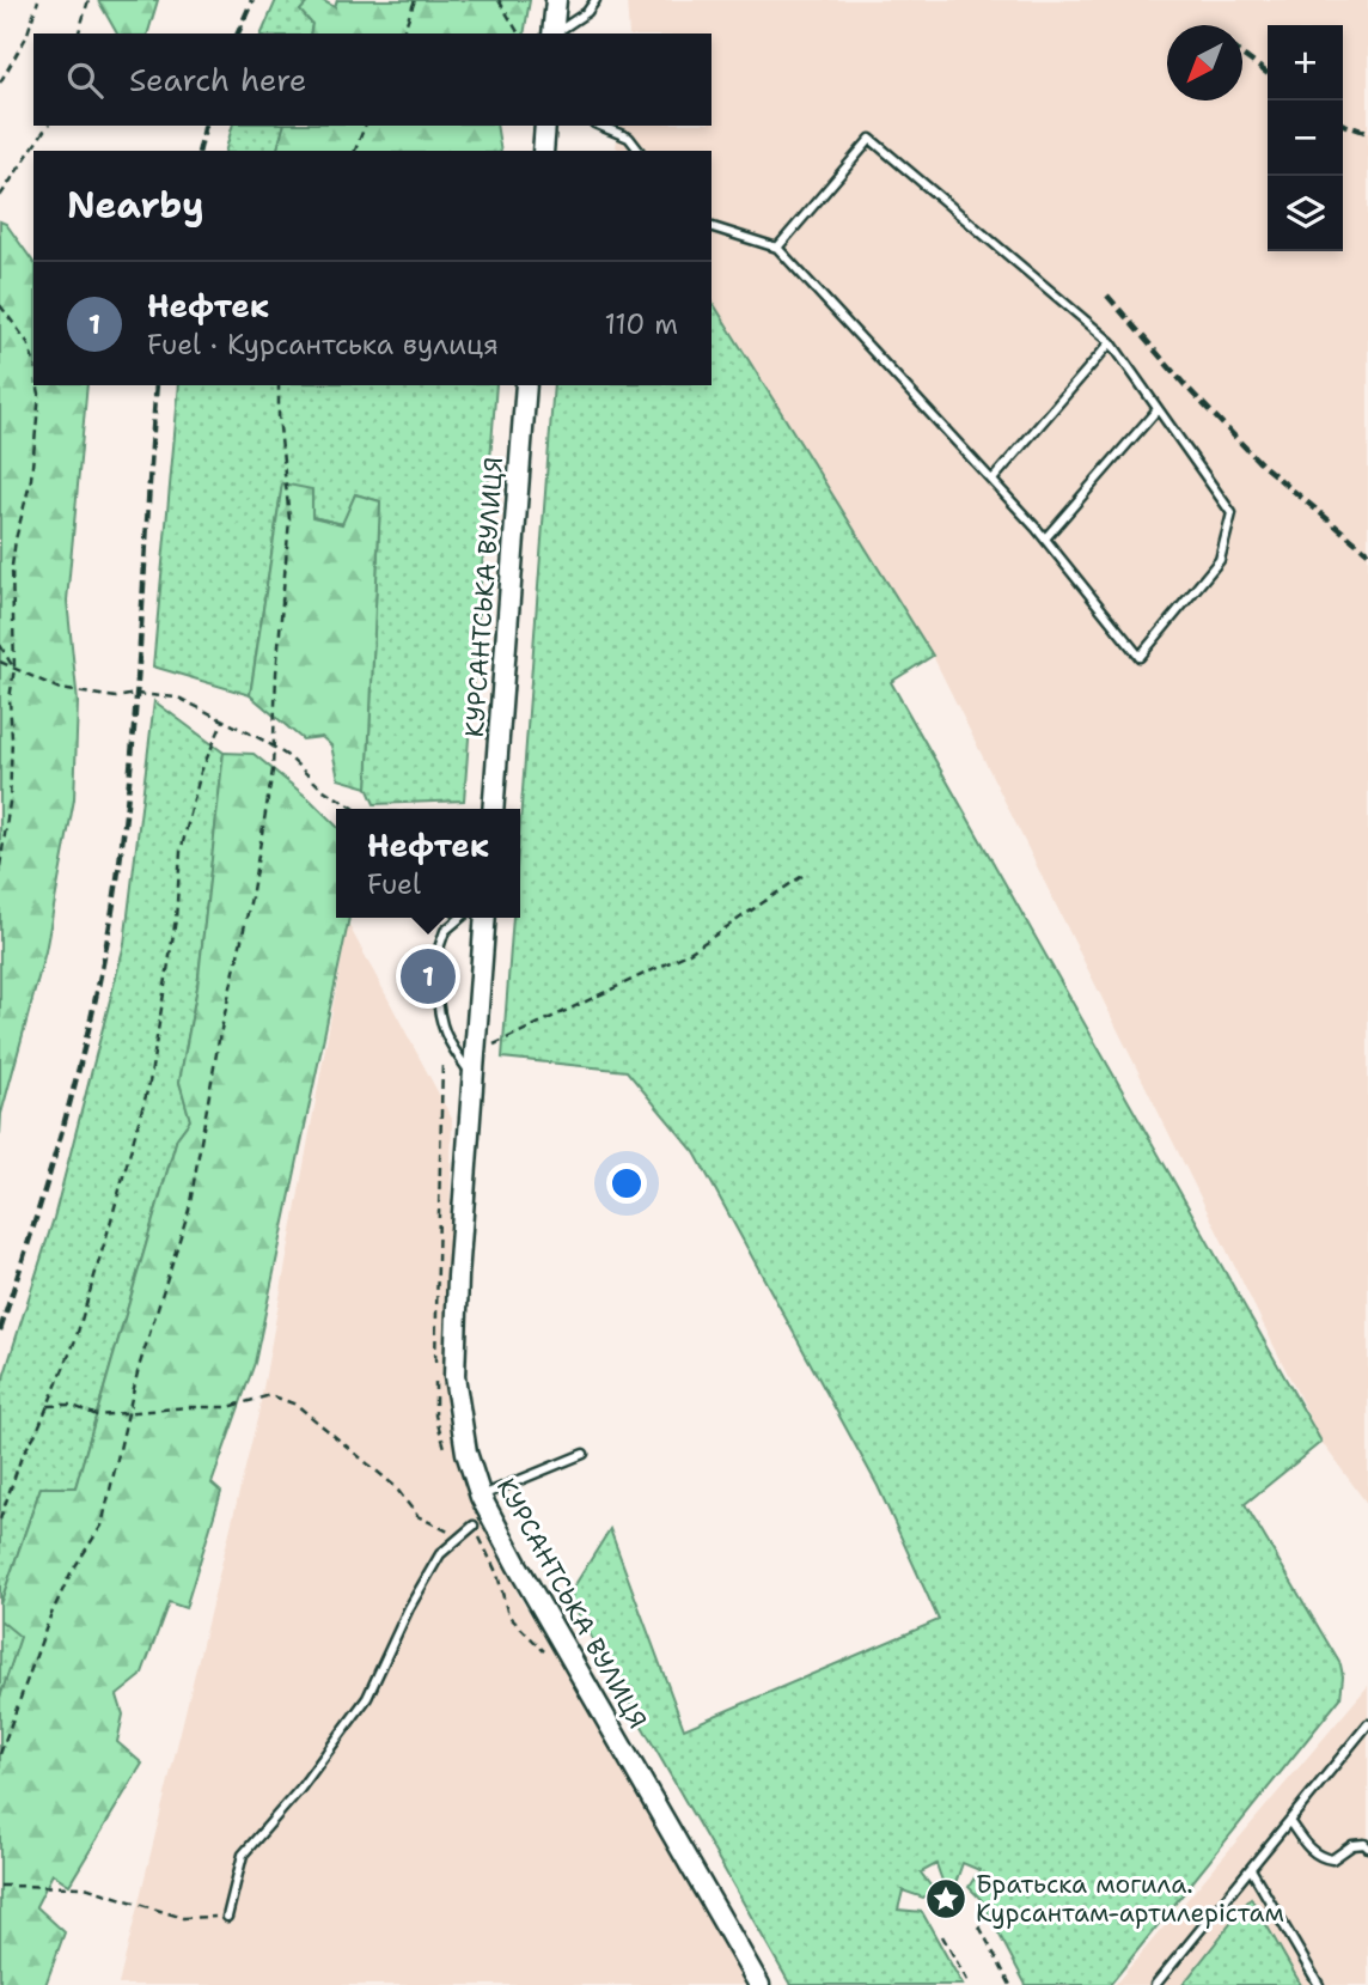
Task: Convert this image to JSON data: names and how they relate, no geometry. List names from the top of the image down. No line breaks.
{"streets":{"street":["КУРСАНТСЬКА ВУЛИЦЯ"]},"places":{"place":["Братьска могила. Курсантам-артилерістам"]},"north":"bottom left","page":{"map_buttons":["+","−"],"search":"Search here","heading":"Nearby","list":[{"mark":"1","name":"Нефтек","note":"Fuel · Курсантська вулиця","value":"110 m"}],"popup":["Нефтек","Fuel"],"pins":"1"}}
